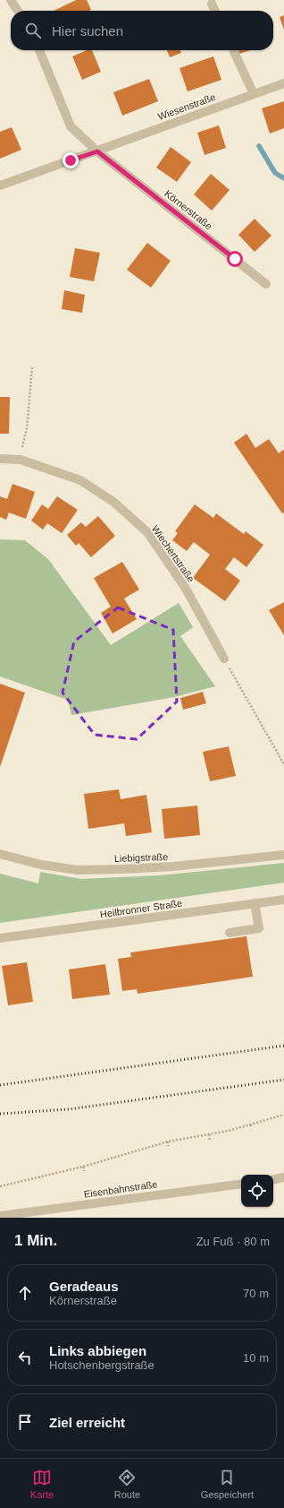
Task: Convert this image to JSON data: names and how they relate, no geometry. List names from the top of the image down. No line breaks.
{"streets":{"street":["Wiesenstraße","Körnerstraße","Wiechertstraße","Liebigstraße","Heilbronner Straße","Eisenbahnstraße"]},"crossings":[["Wiesenstraße","Körnerstraße"]],"page":{"search":"Hier suchen","heading":["1 Min.","Zu Fuß · 80 m"],"list":[["Geradeaus","Körnerstraße","70 m"],["Links abbiegen","Hotschenbergstraße","10 m"],"Ziel erreicht"],"nav":["Karte","Route","Gespeichert"]}}
